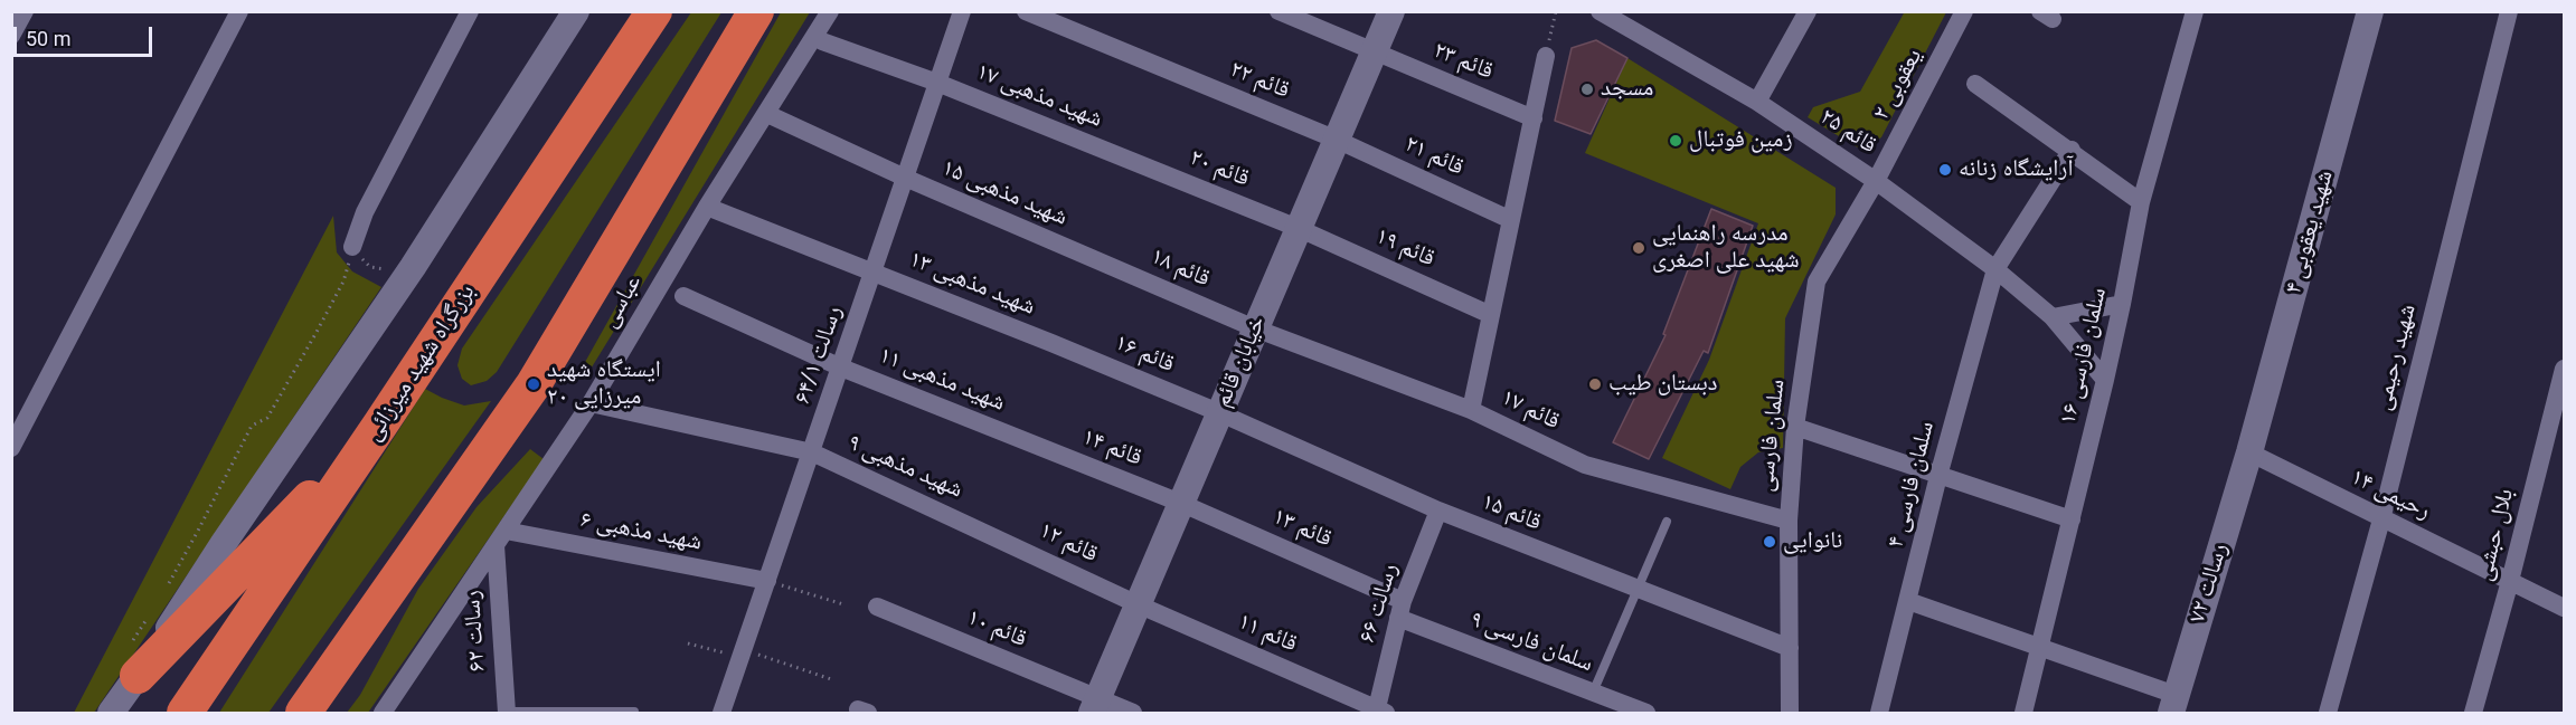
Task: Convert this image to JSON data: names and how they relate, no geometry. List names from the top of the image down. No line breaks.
{"streets":{"highway":["بزرگراه شهید میرزائی"],"street":["قائم ۲۳","قائم ۲۲","یعقوبی ۲","شهید مذهبی ۱۷","قائم ۲۵","قائم ۲۱","قائم ۲۰","شهید مذهبی ۱۵","شهید یعقوبی ۴","قائم ۱۹","قائم ۱۸","شهید مذهبی ۱۳","عباسی","قائم ۱۶","رسالت ۶۴/۱","سلمان فارسی ۱۶","شهید رحیمی","خیابان قائم","شهید مذهبی ۱۱","قائم ۱۷","سلمان فارسی","قائم ۱۴","شهید مذهبی ۹","سلمان فارسی ۴","رحیمی ۱۴","قائم ۱۵","قائم ۱۳","شهید مذهبی ۶","بلال حبشی","قائم ۱۲","رسالت ۷۲","رسالت ۶۶","قائم ۱۰","رسالت ۶۲","قائم ۱۱","سلمان فارسی ۹"]},"crossings":[["قائم ۲۳","خیابان قائم"],["قائم ۲۲","قائم ۲۱"],["قائم ۲۲","خیابان قائم"],["یعقوبی ۲","قائم ۲۵"],["یعقوبی ۲","سلمان فارسی"],["شهید مذهبی ۱۷","قائم ۲۰"],["شهید مذهبی ۱۷","رسالت ۶۴/۱"],["قائم ۲۵","سلمان فارسی ۱۶"],["قائم ۲۵","سلمان فارسی"],["قائم ۲۵","سلمان فارسی ۴"],["قائم ۲۱","خیابان قائم"],["قائم ۲۰","قائم ۱۹"],["قائم ۲۰","خیابان قائم"],["شهید مذهبی ۱۵","قائم ۱۸"],["شهید مذهبی ۱۵","عباسی"],["شهید مذهبی ۱۵","رسالت ۶۴/۱"],["شهید یعقوبی ۴","رحیمی ۱۴"],["شهید یعقوبی ۴","رسالت ۷۲"],["قائم ۱۹","خیابان قائم"],["قائم ۱۸","خیابان قائم"],["قائم ۱۸","قائم ۱۷"],["شهید مذهبی ۱۳","عباسی"],["شهید مذهبی ۱۳","قائم ۱۶"],["شهید مذهبی ۱۳","رسالت ۶۴/۱"],["عباسی","شهید مذهبی ۹"],["عباسی","شهید مذهبی ۶"],["عباسی","رسالت ۶۲"],["قائم ۱۶","خیابان قائم"],["قائم ۱۶","قائم ۱۵"],["رسالت ۶۴/۱","شهید مذهبی ۱۱"],["رسالت ۶۴/۱","شهید مذهبی ۹"],["رسالت ۶۴/۱","شهید مذهبی ۶"],["شهید رحیمی","رحیمی ۱۴"],["خیابان قائم","قائم ۱۷"],["خیابان قائم","قائم ۱۴"],["خیابان قائم","قائم ۱۵"],["خیابان قائم","قائم ۱۳"],["خیابان قائم","قائم ۱۲"],["خیابان قائم","قائم ۱۰"],["خیابان قائم","قائم ۱۱"],["شهید مذهبی ۱۱","قائم ۱۴"],["قائم ۱۷","سلمان فارسی"],["سلمان فارسی","قائم ۱۵"],["قائم ۱۴","قائم ۱۳"],["شهید مذهبی ۹","قائم ۱۲"],["رحیمی ۱۴","بلال حبشی"],["رحیمی ۱۴","رسالت ۷۲"],["قائم ۱۵","رسالت ۶۶"],["قائم ۱۳","رسالت ۶۶"],["قائم ۱۳","سلمان فارسی ۹"],["شهید مذهبی ۶","رسالت ۶۲"],["قائم ۱۲","قائم ۱۱"],["رسالت ۶۶","قائم ۱۱"],["رسالت ۶۶","سلمان فارسی ۹"]],"places":["مسجد","زمین فوتبال","آرایشگاه زنانه","مدرسه راهنمایی شهید علی اصغری","ایستگاه شهید میرزایی ۲۰","دبستان طیب","نانوایی"],"scale_bar":"50 m"}
